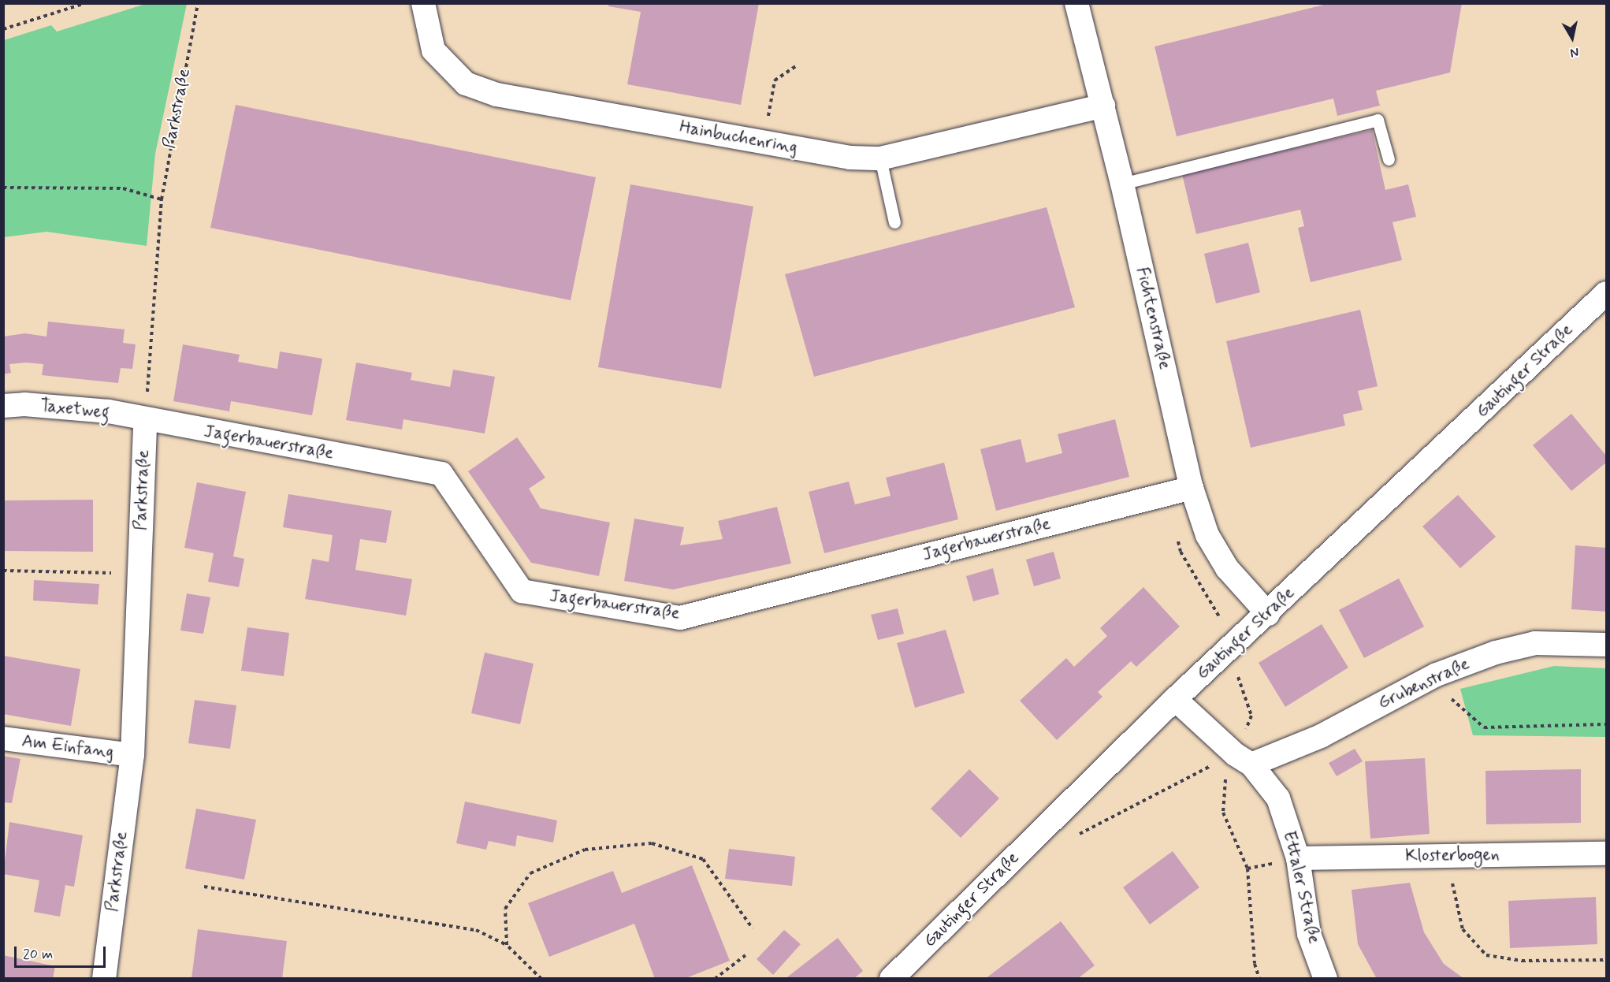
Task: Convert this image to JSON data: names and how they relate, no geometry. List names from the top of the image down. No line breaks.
{"streets":{"street":["Parkstraße","Hainbuchenring","Fichtenstraße","Gautinger Straße","Taxetweg","Jagerbauerstraße","Grubenstraße","Am Einfang","Klosterbogen","Ettaler Straße"]},"crossings":[["Parkstraße","Taxetweg"],["Parkstraße","Jagerbauerstraße"],["Parkstraße","Am Einfang"],["Hainbuchenring","Fichtenstraße"],["Fichtenstraße","Gautinger Straße"],["Fichtenstraße","Jagerbauerstraße"],["Gautinger Straße","Ettaler Straße"],["Taxetweg","Jagerbauerstraße"],["Grubenstraße","Ettaler Straße"],["Klosterbogen","Ettaler Straße"]],"scale_bar":"20 m","north":"bottom"}
